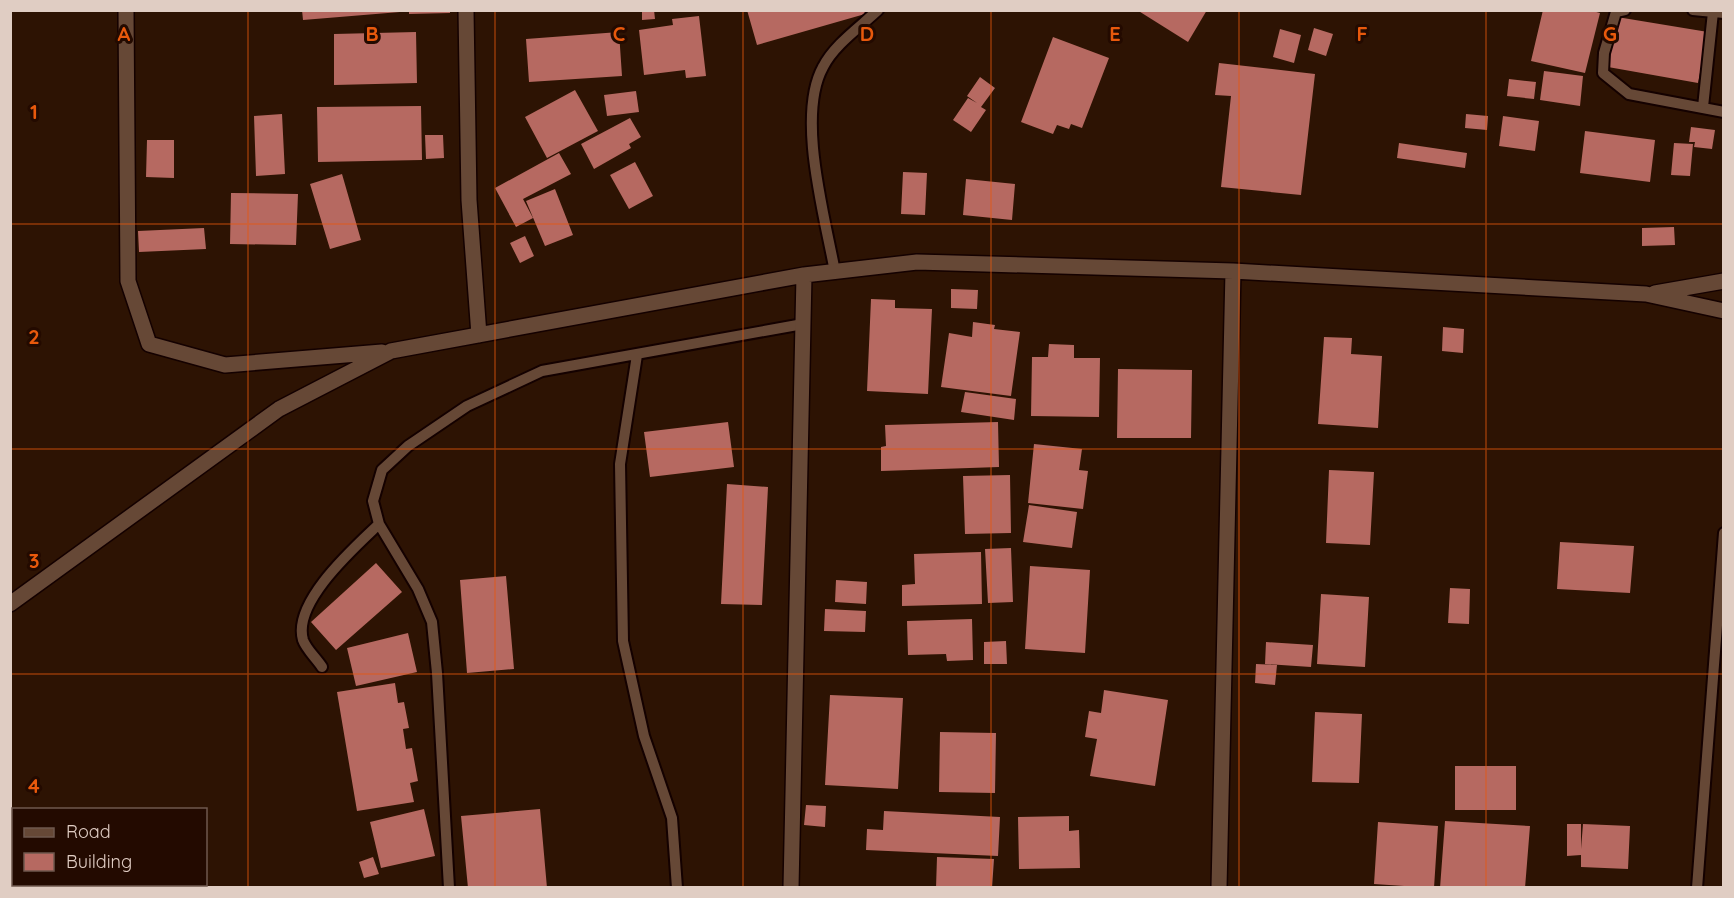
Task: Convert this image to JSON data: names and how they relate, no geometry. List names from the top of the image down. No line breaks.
{"legend":["Road","Building"],"grid":{"columns":["A","B","C","D","E","F","G"],"rows":["1","2","3","4"]}}
